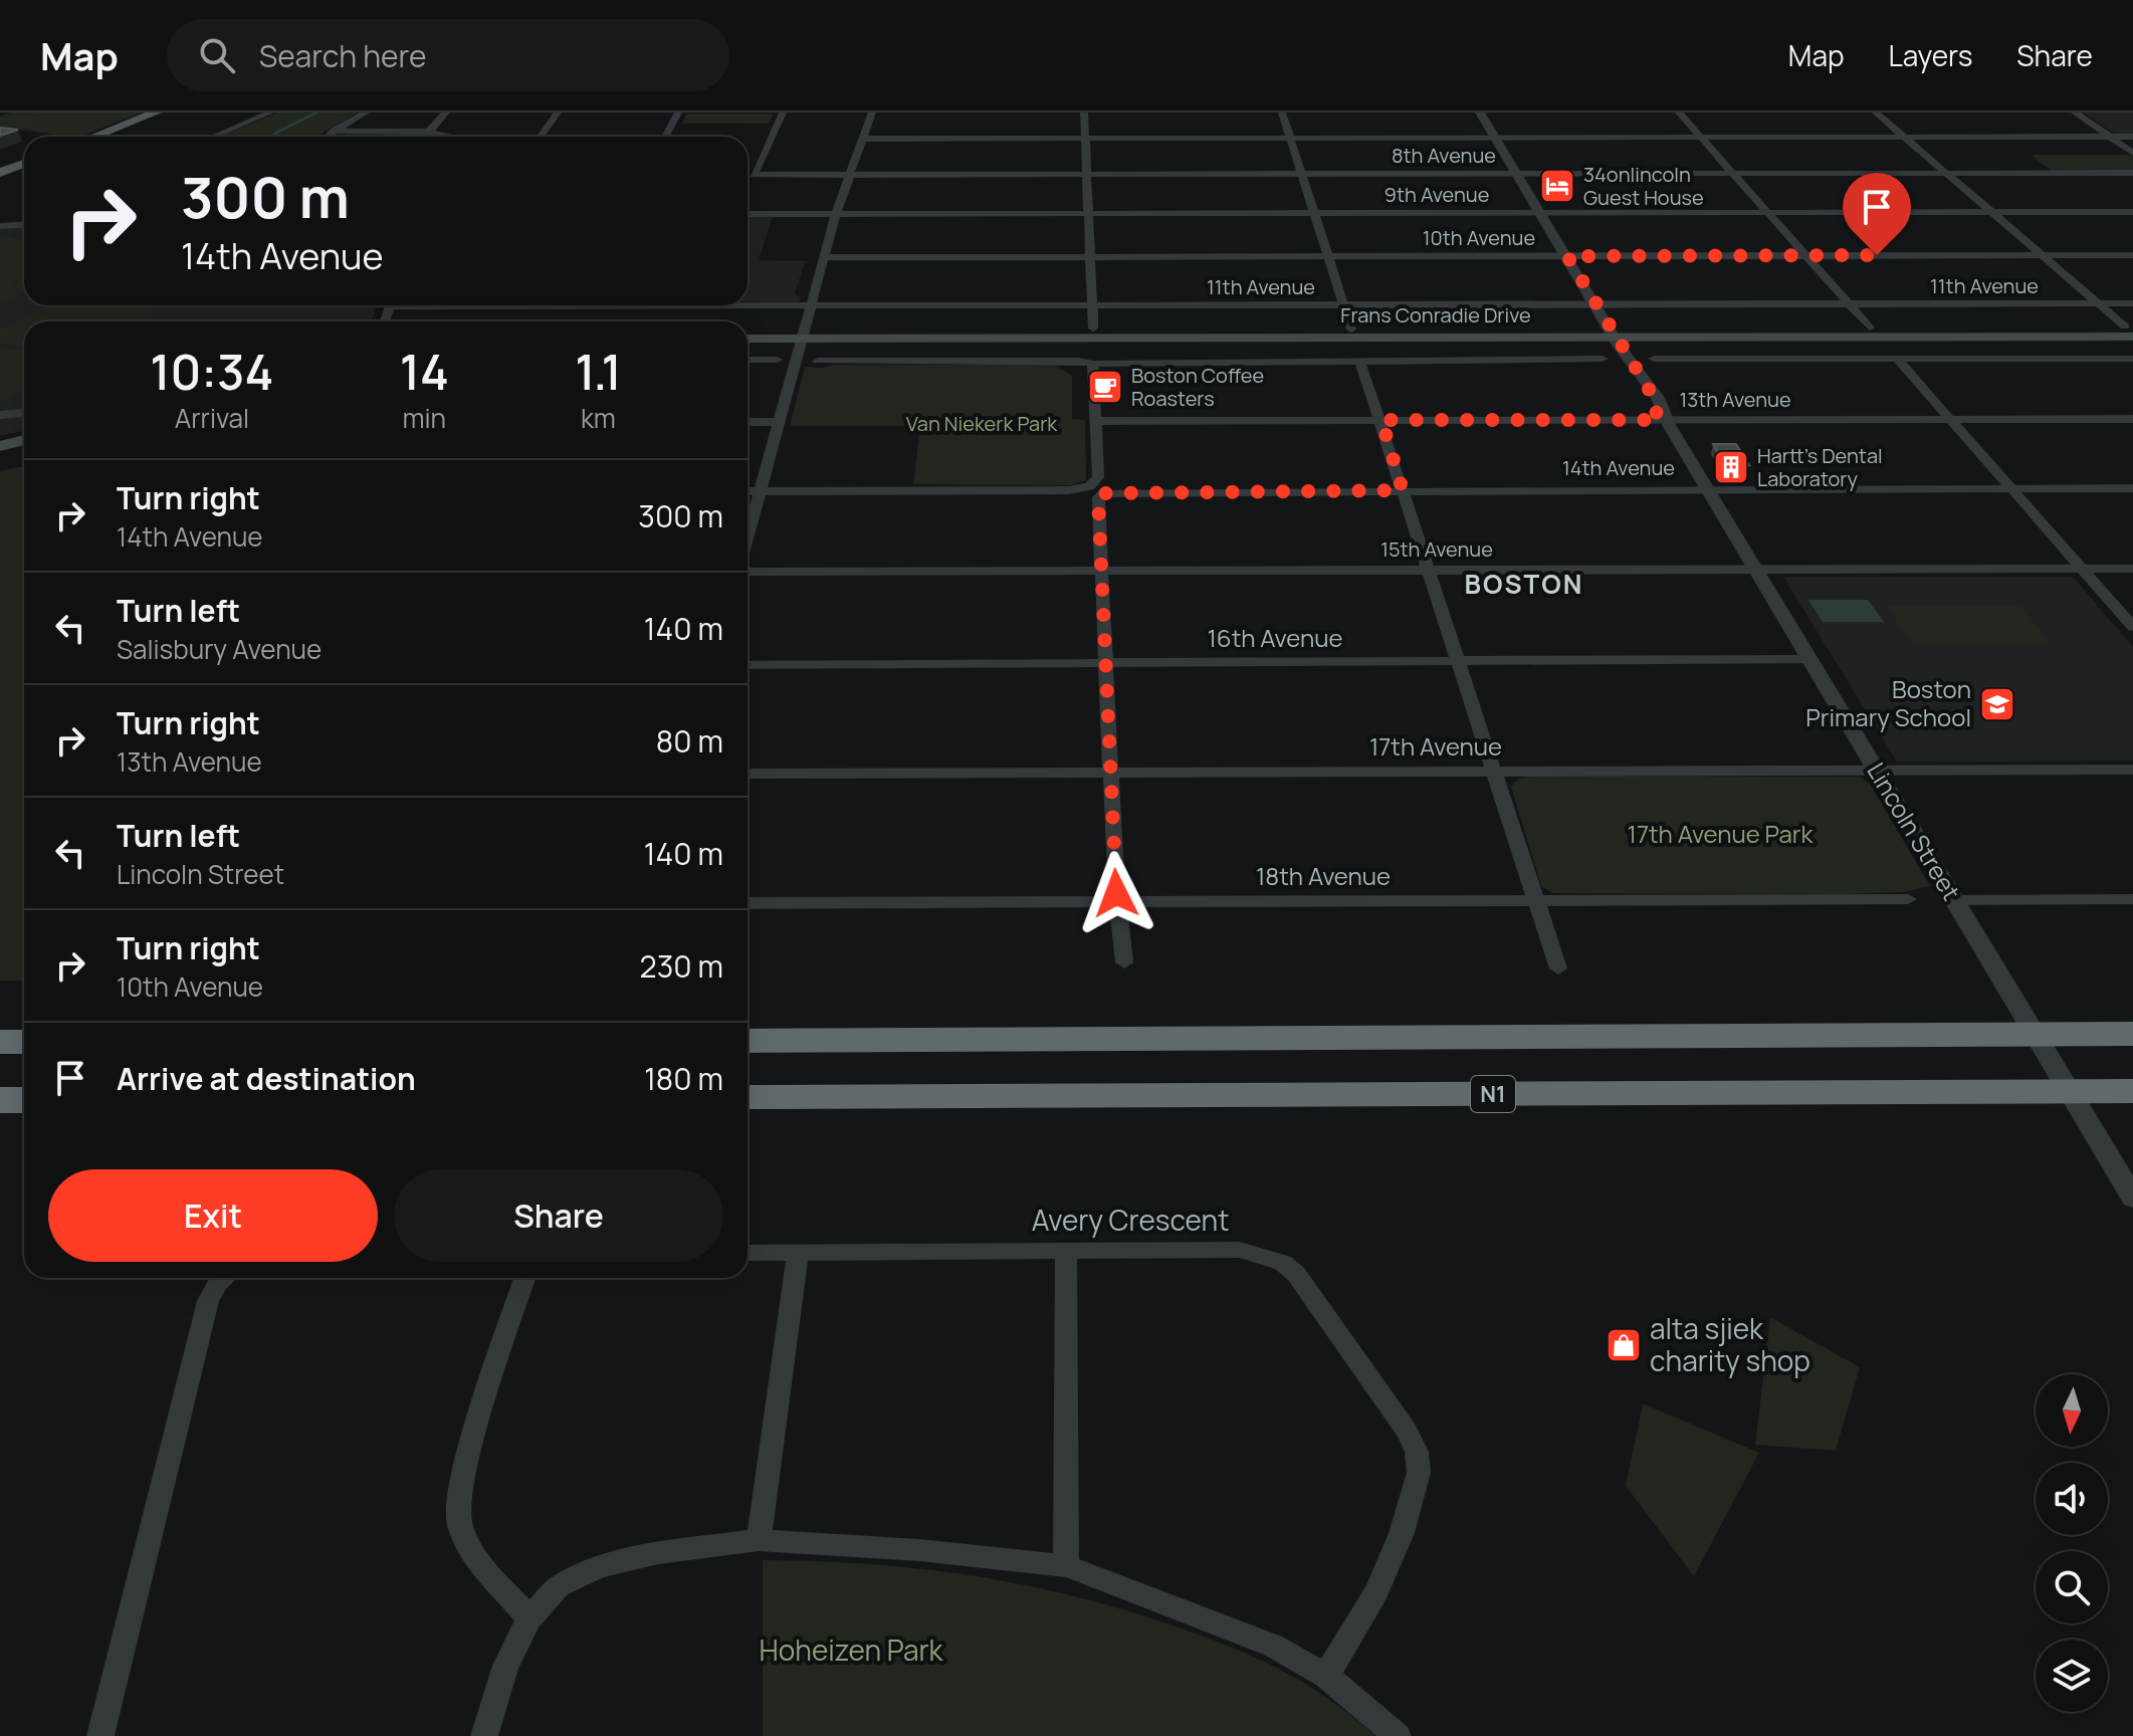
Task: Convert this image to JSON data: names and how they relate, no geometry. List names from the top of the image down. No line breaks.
{"streets":{"highway":["N1"],"main road":["Frans Conradie Drive"],"street":["8th Avenue","9th Avenue","10th Avenue","11th Avenue","13th Avenue","14th Avenue","15th Avenue","16th Avenue","17th Avenue","Lincoln Street","18th Avenue","Avery Crescent"]},"crossings":[["8th Avenue","Lincoln Street"],["9th Avenue","Lincoln Street"],["10th Avenue","Lincoln Street"],["11th Avenue","Lincoln Street"],["Frans Conradie Drive","Lincoln Street"],["13th Avenue","Lincoln Street"],["14th Avenue","Lincoln Street"],["15th Avenue","Lincoln Street"],["16th Avenue","Lincoln Street"],["17th Avenue","Lincoln Street"]],"districts":["BOSTON"],"parks":["Van Niekerk Park","17th Avenue Park","Hoheizen Park"],"places":{"hotel":["34onlincoln Guest House"],"cafe":["Boston Coffee Roasters"],"building":["Hartt's Dental Laboratory"],"school or university":["Boston Primary School"],"shop":["alta sjiek charity shop"]},"north":"bottom","page":{"header":"Map","search":"Search here","nav":["Map","Layers","Share"],"turn":["300 m","14th Avenue"],"eta":["10:34","Arrival","14","min","1.1","km"],"list":[{"name":"Turn right","note":"14th Avenue","value":"300 m"},{"name":"Turn left","note":"Salisbury Avenue","value":"140 m"},{"name":"Turn right","note":"13th Avenue","value":"80 m"},{"name":"Turn left","note":"Lincoln Street","value":"140 m"},{"name":"Turn right","note":"10th Avenue","value":"230 m"},{"name":"Arrive at destination","value":"180 m"}],"buttons":["Exit","Share"]}}
